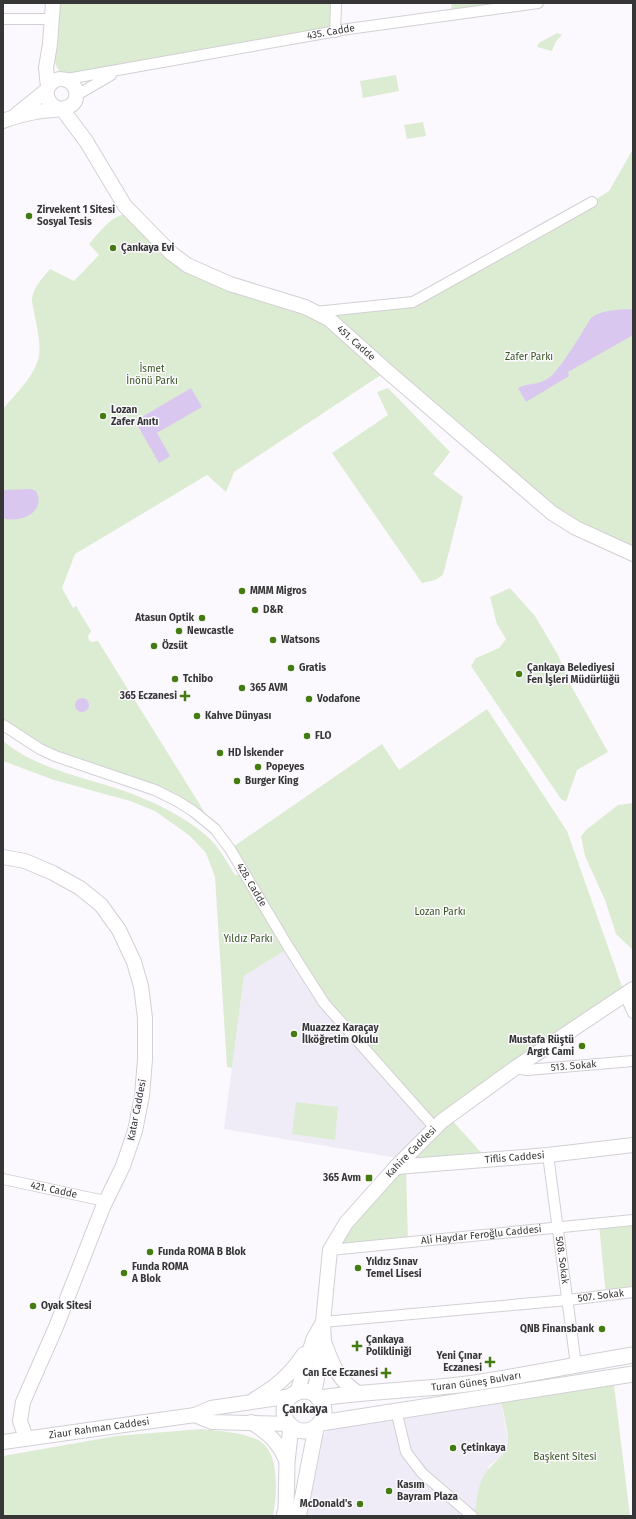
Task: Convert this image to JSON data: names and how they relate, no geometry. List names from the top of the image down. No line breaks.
{"streets":{"main road":["451. Cadde","Katar Caddesi","Kahire Caddesi","Tiflis Caddesi","Turan Güneş Bulvarı","Ziaur Rahman Caddesi"],"street":["435. Cadde","428. Cadde","513. Sokak","421. Cadde","Ali Haydar Feroğlu Caddesi","508. Sokak","507. Sokak"]},"crossings":[["428. Cadde","Kahire Caddesi"],["513. Sokak","Kahire Caddesi"],["Katar Caddesi","421. Cadde"],["Katar Caddesi","Ziaur Rahman Caddesi"],["Kahire Caddesi","Tiflis Caddesi"],["Kahire Caddesi","Ali Haydar Feroğlu Caddesi"],["Kahire Caddesi","507. Sokak"],["Tiflis Caddesi","508. Sokak"],["Ali Haydar Feroğlu Caddesi","508. Sokak"],["508. Sokak","507. Sokak"],["508. Sokak","Turan Güneş Bulvarı"],["Turan Güneş Bulvarı","Ziaur Rahman Caddesi"]],"districts":["Çankaya"],"parks":["Zafer Parkı","İsmet İnönü Parkı","Lozan Parkı","Yıldız Parkı","Başkent Sitesi"],"places":{"other":["Zirvekent 1 Sitesi Sosyal Tesis","Çankaya Evi","Lozan Zafer Anıtı","MMM Migros","D&R","Atasun Optik","Newcastle","Watsons","Özsüt","Gratis","Çankaya Belediyesi Fen İşleri Müdürlüğü","Tchibo","365 AVM","Vodafone","Kahve Dünyası","FLO","HD İskender","Popeyes","Burger King","Muazzez Karaçay İlköğretim Okulu","Mustafa Rüştü Argıt Cami","Funda ROMA B Blok","Yıldız Sınav Temel Lisesi","Funda ROMA A Blok","Oyak Sitesi","QNB Finansbank","Çetinkaya","Kasım Bayram Plaza","McDonald's"],"health":["365 Eczanesi","Çankaya Polikliniği","Yeni Çınar Eczanesi","Can Ece Eczanesi"],"transit":["365 Avm"]}}
